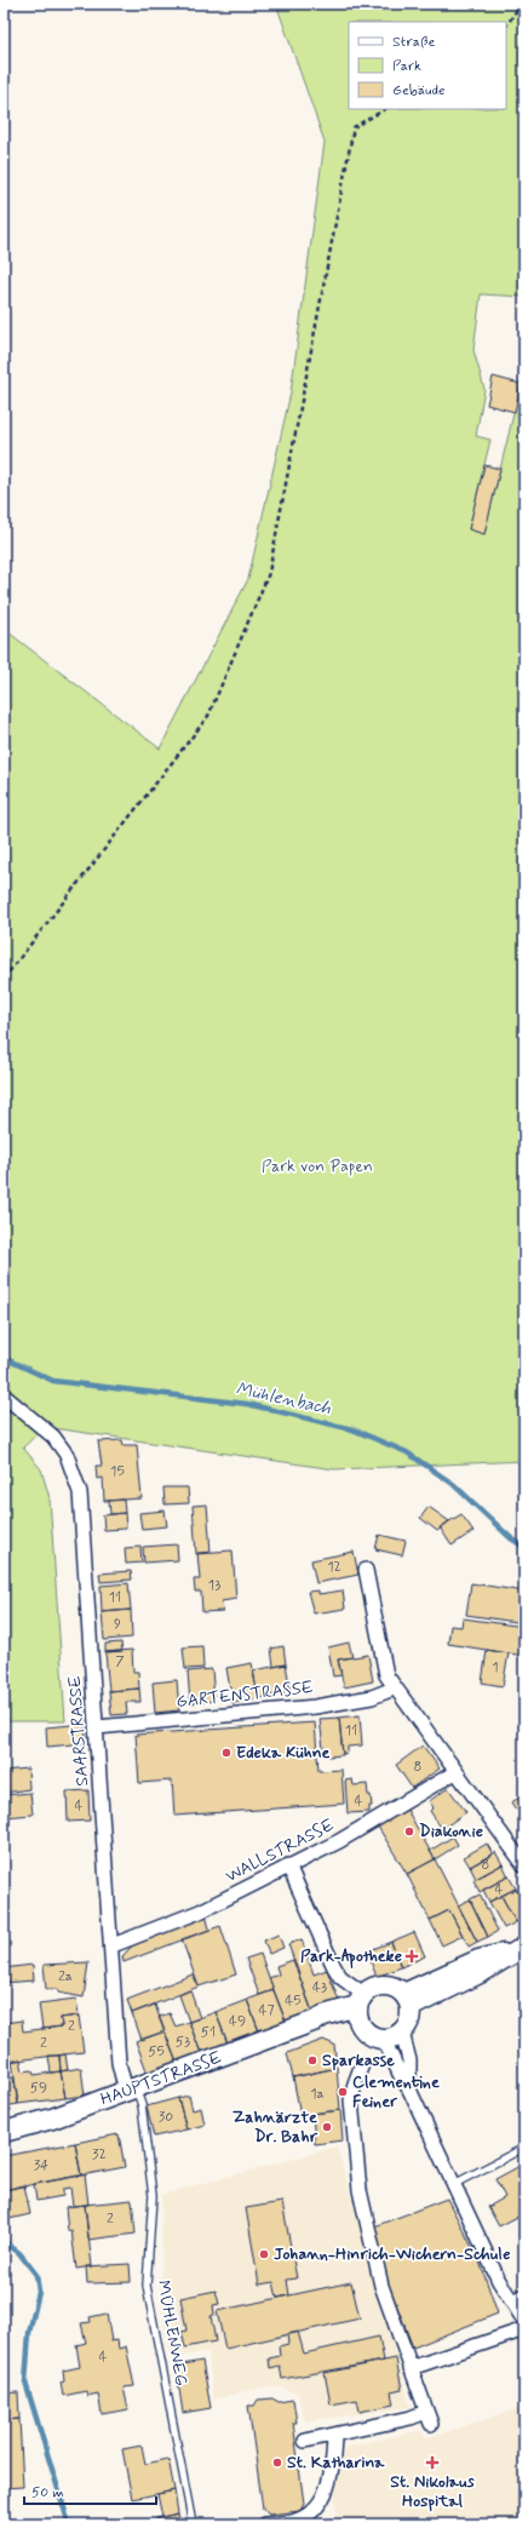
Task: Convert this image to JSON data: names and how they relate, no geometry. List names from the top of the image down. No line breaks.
{"streets":{"main road":["HAUPTSTRASSE"],"street":["GARTENSTRASSE","SAARSTRASSE","WALLSTRASSE"],"lane":["MÜHLENWEG"]},"crossings":[["GARTENSTRASSE","SAARSTRASSE"],["SAARSTRASSE","WALLSTRASSE"],["SAARSTRASSE","HAUPTSTRASSE"],["SAARSTRASSE","MÜHLENWEG"],["HAUPTSTRASSE","MÜHLENWEG"]],"water":["Mühlenbach"],"parks":["Park von Papen"],"places":{"other":["Edeka Kühne","Diakonie","Sparkasse","Clementine Feiner","Zahnärzte Dr. Bahr","Johann-Hinrich-Wichern-Schule","St. Katharina"],"health":["Park-Apotheke","St. Nikolaus Hospital"]},"house_numbers":["15","12","13","11","9","7","1","11","8","4","4","8","4","2a","43","45","47","49","2","51","53","2","55","59","1a","30","32","34","2","4"],"legend":["Straße","Park","Gebäude"],"scale_bar":"50 m"}
